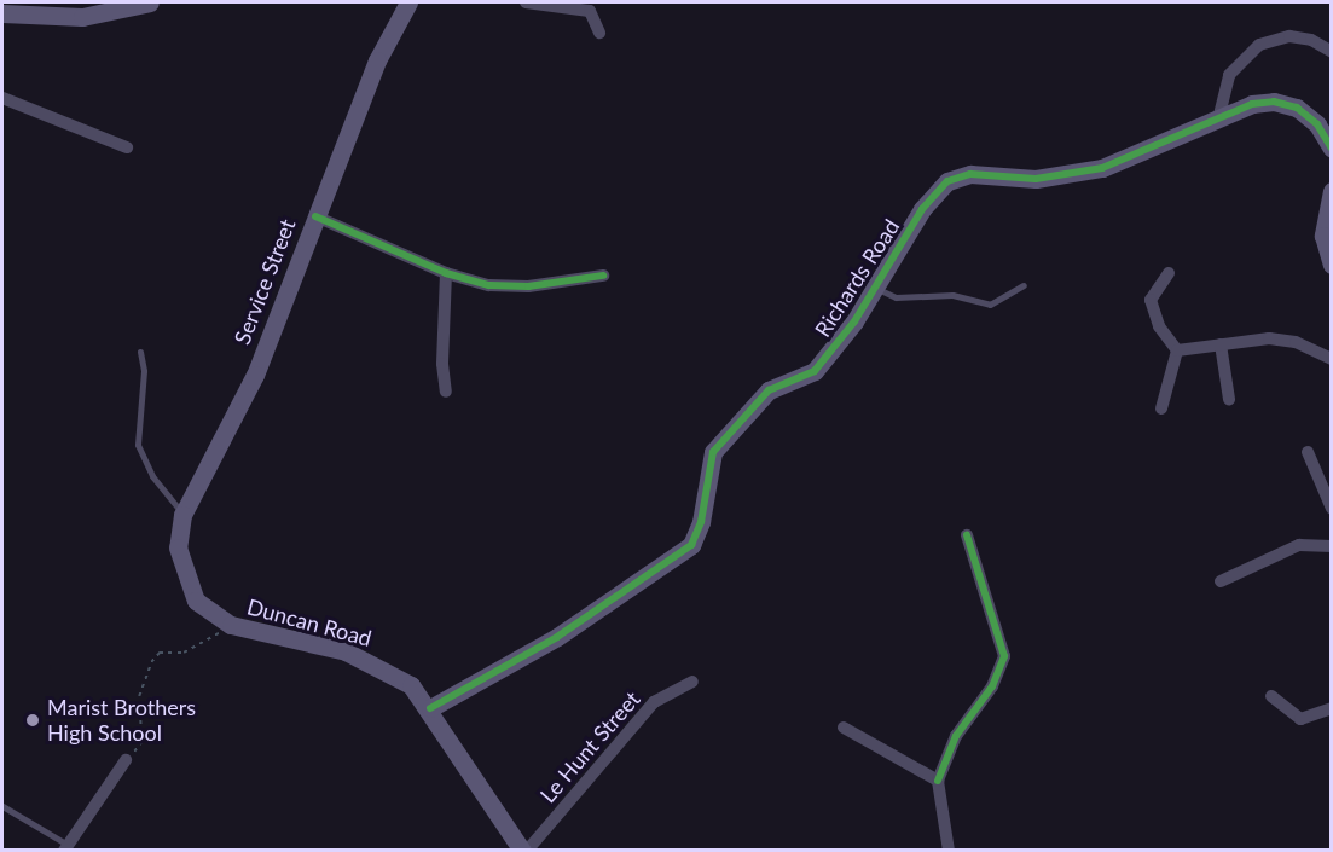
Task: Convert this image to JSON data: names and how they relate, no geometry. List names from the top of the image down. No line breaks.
{"streets":{"street":["Richards Road","Service Street","Duncan Road","Le Hunt Street"]},"crossings":[["Richards Road","Duncan Road"],["Service Street","Duncan Road"],["Duncan Road","Le Hunt Street"]],"places":["Marist Brothers High School"]}
